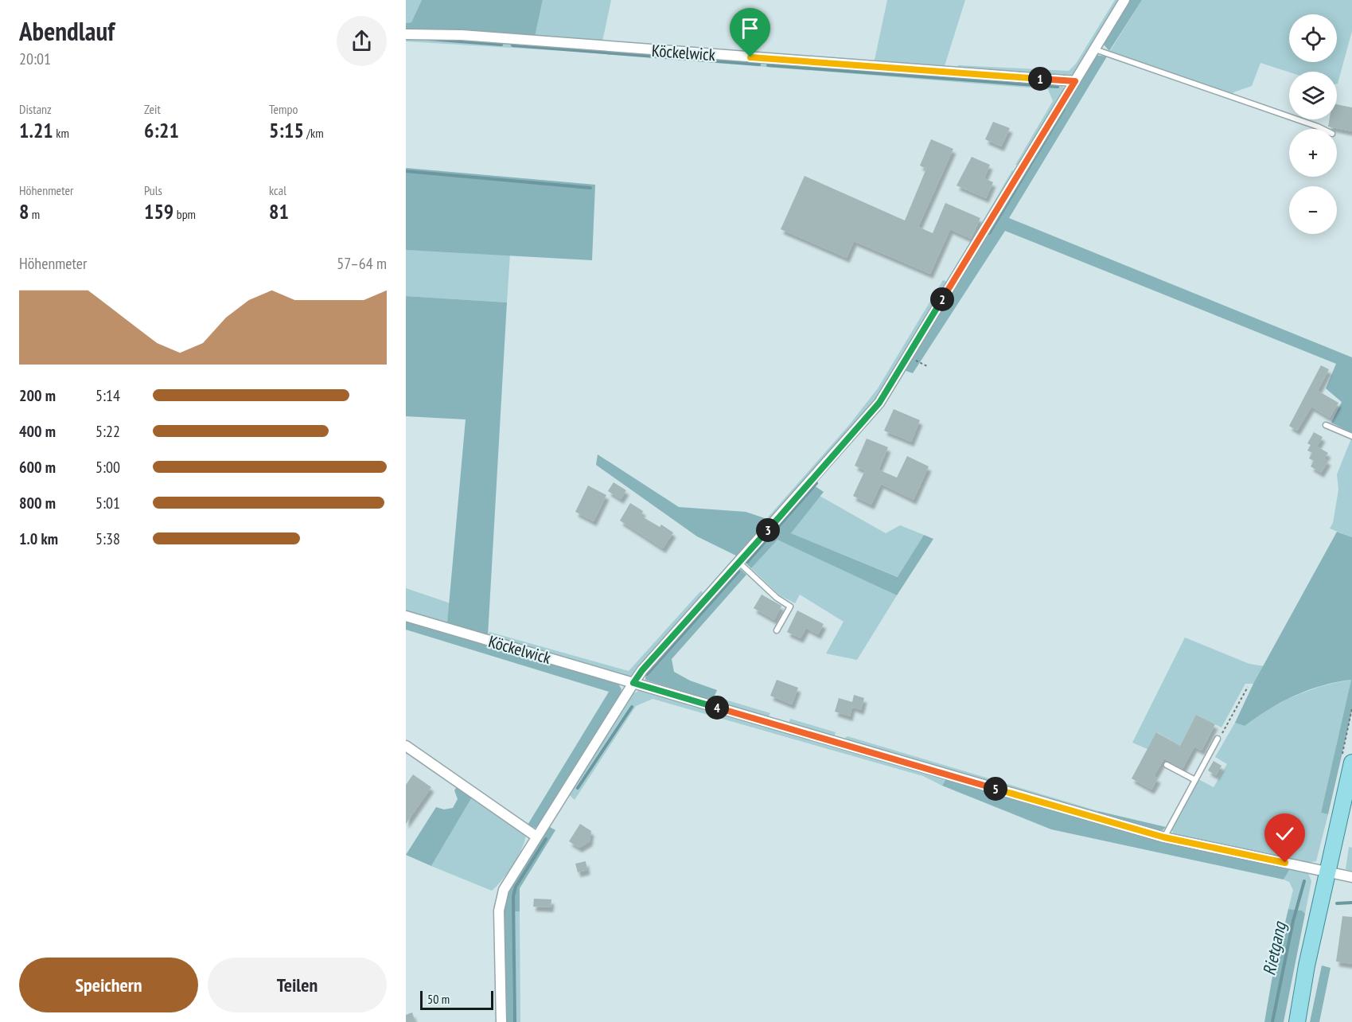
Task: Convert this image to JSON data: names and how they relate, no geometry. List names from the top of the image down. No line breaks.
{"streets":{"street":["Köckelwick"]},"water":["Rietgang"],"scale_bar":"50 m","page":{"heading":["Abendlauf","20:01"],"map_buttons":["+","−"],"pins":["1","2","3","4","5"],"stats":[["Distanz","1.21 km"],["Zeit","6:21"],["Tempo","5:15 /km"],["Höhenmeter","8 m"],["Puls","159 bpm"],["kcal","81"]],"chart":["Höhenmeter","57–64 m"],"list":[{"name":"200 m","note":"5:14"},{"name":"400 m","note":"5:22"},{"name":"600 m","note":"5:00"},{"name":"800 m","note":"5:01"},{"name":"1.0 km","note":"5:38"}],"buttons":["Speichern","Teilen"],"scale":"50 m"}}
